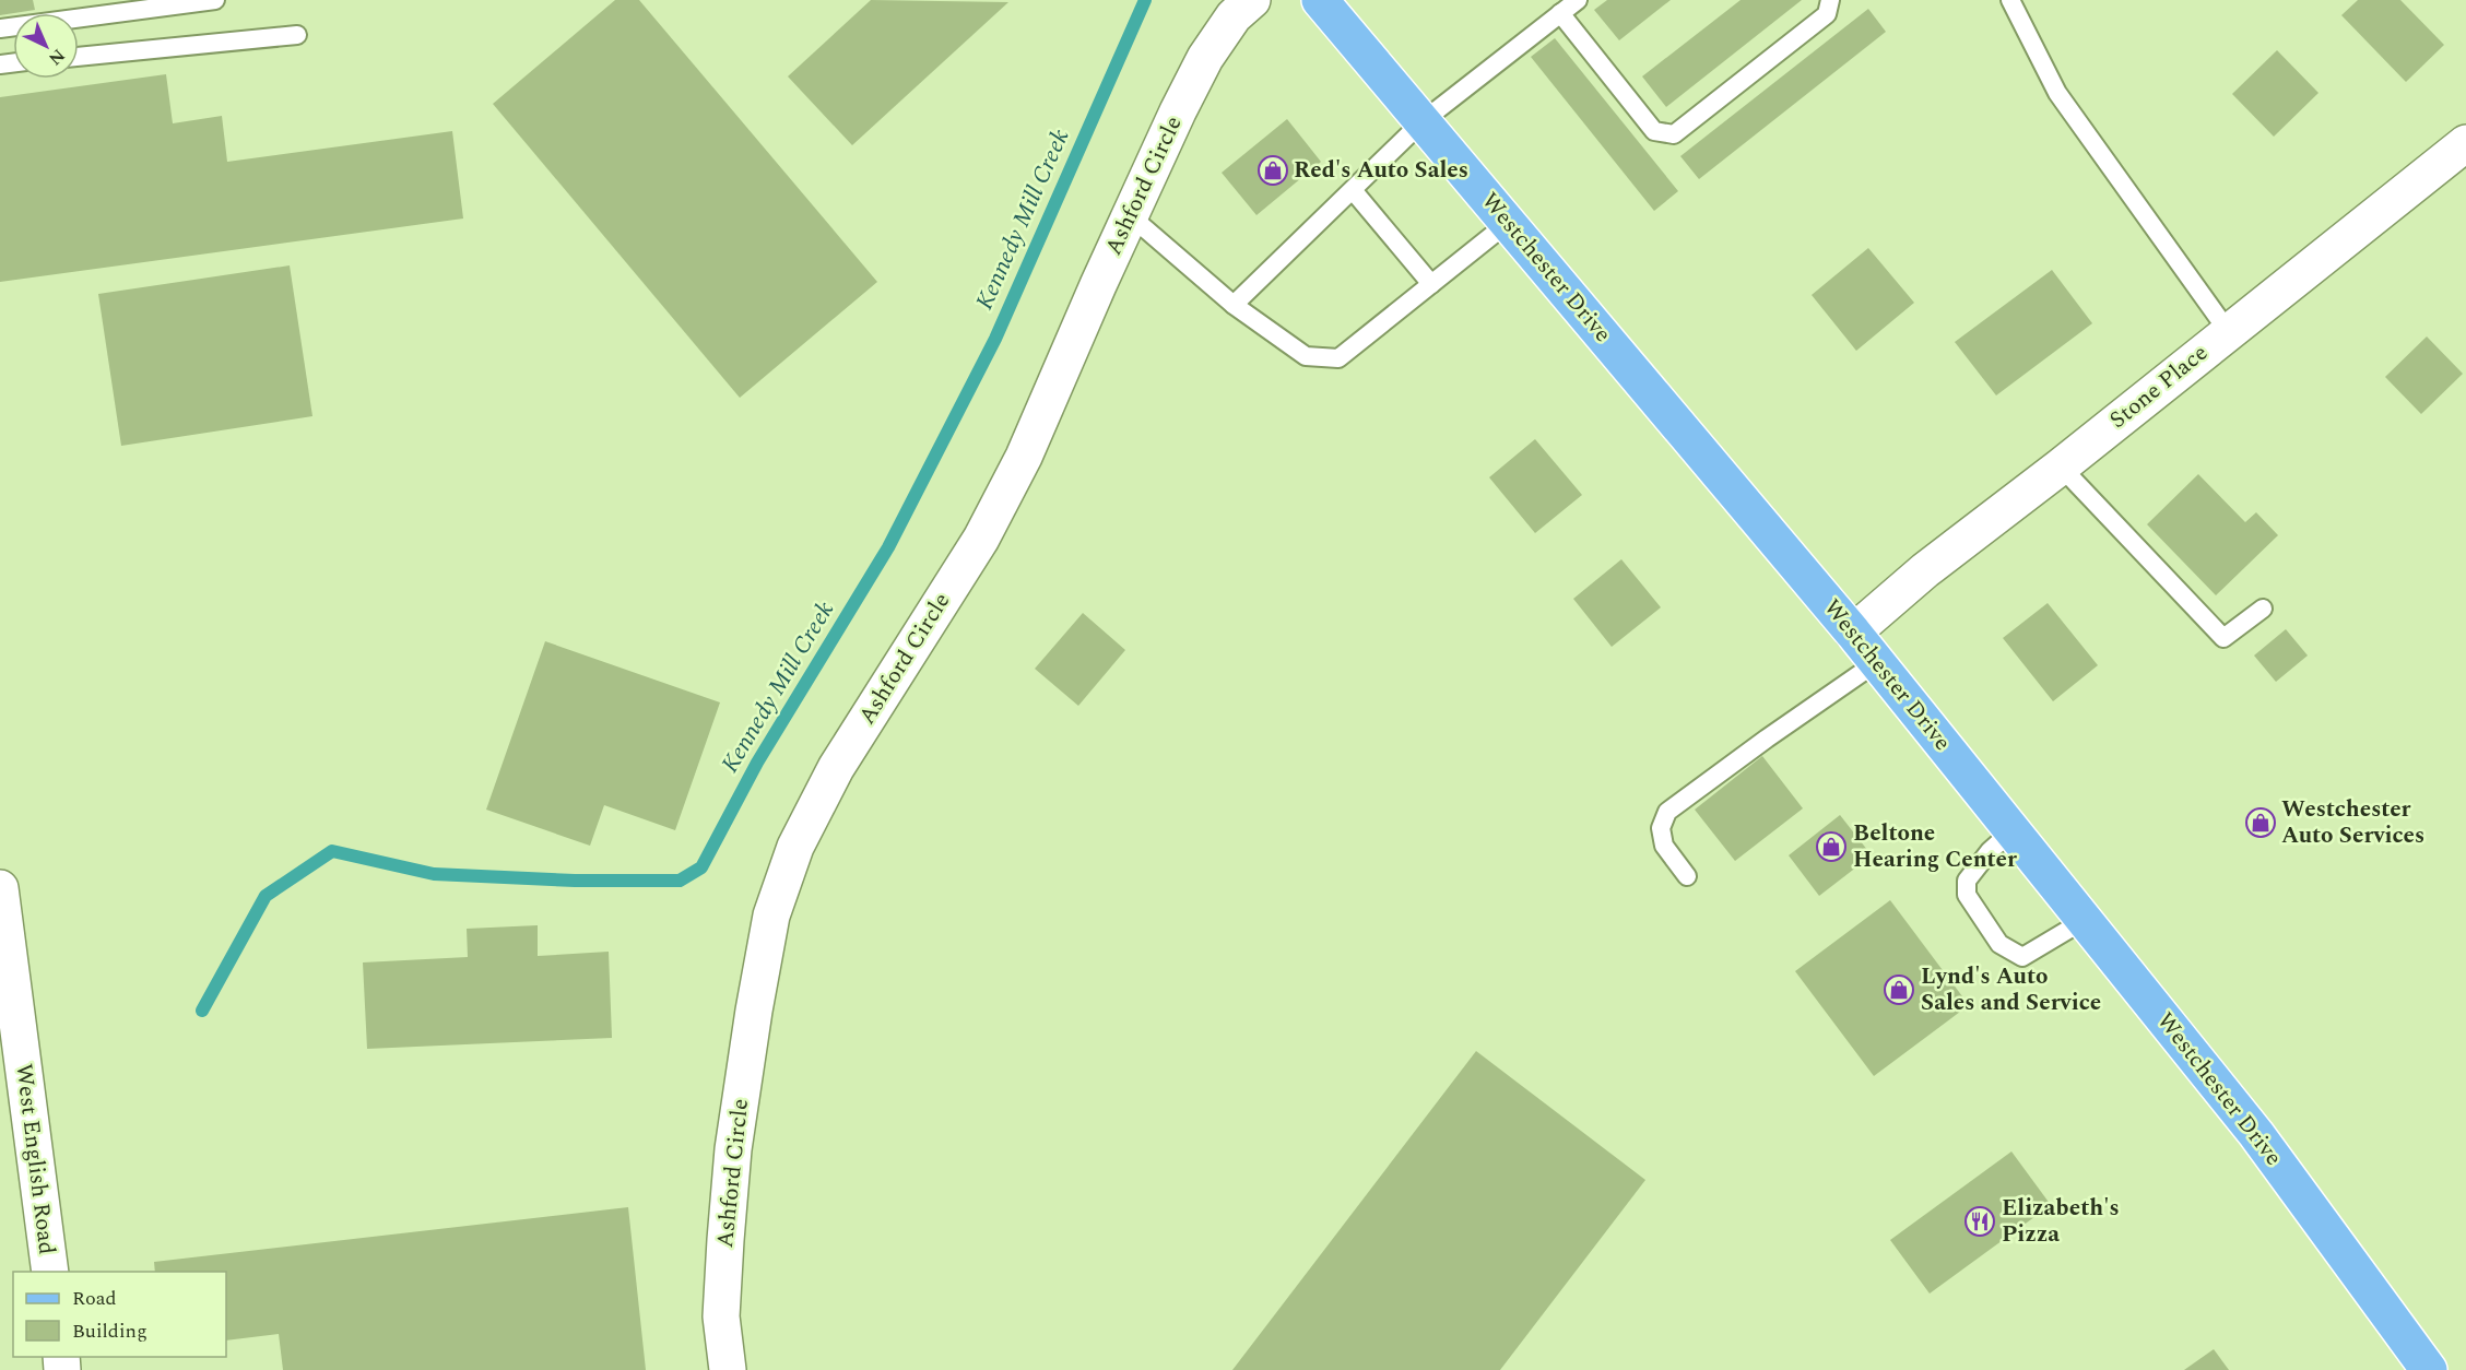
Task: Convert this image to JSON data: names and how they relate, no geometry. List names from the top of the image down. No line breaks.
{"streets":{"main road":["Westchester Drive"],"street":["Ashford Circle","Stone Place","West English Road"]},"crossings":[["Westchester Drive","Stone Place"]],"water":["Kennedy Mill Creek"],"places":{"shop":["Red's Auto Sales","Westchester Auto Services","Beltone Hearing Center","Lynd's Auto Sales and Service"],"restaurant":["Elizabeth's Pizza"]},"legend":["Road","Building"],"north":"bottom right"}
